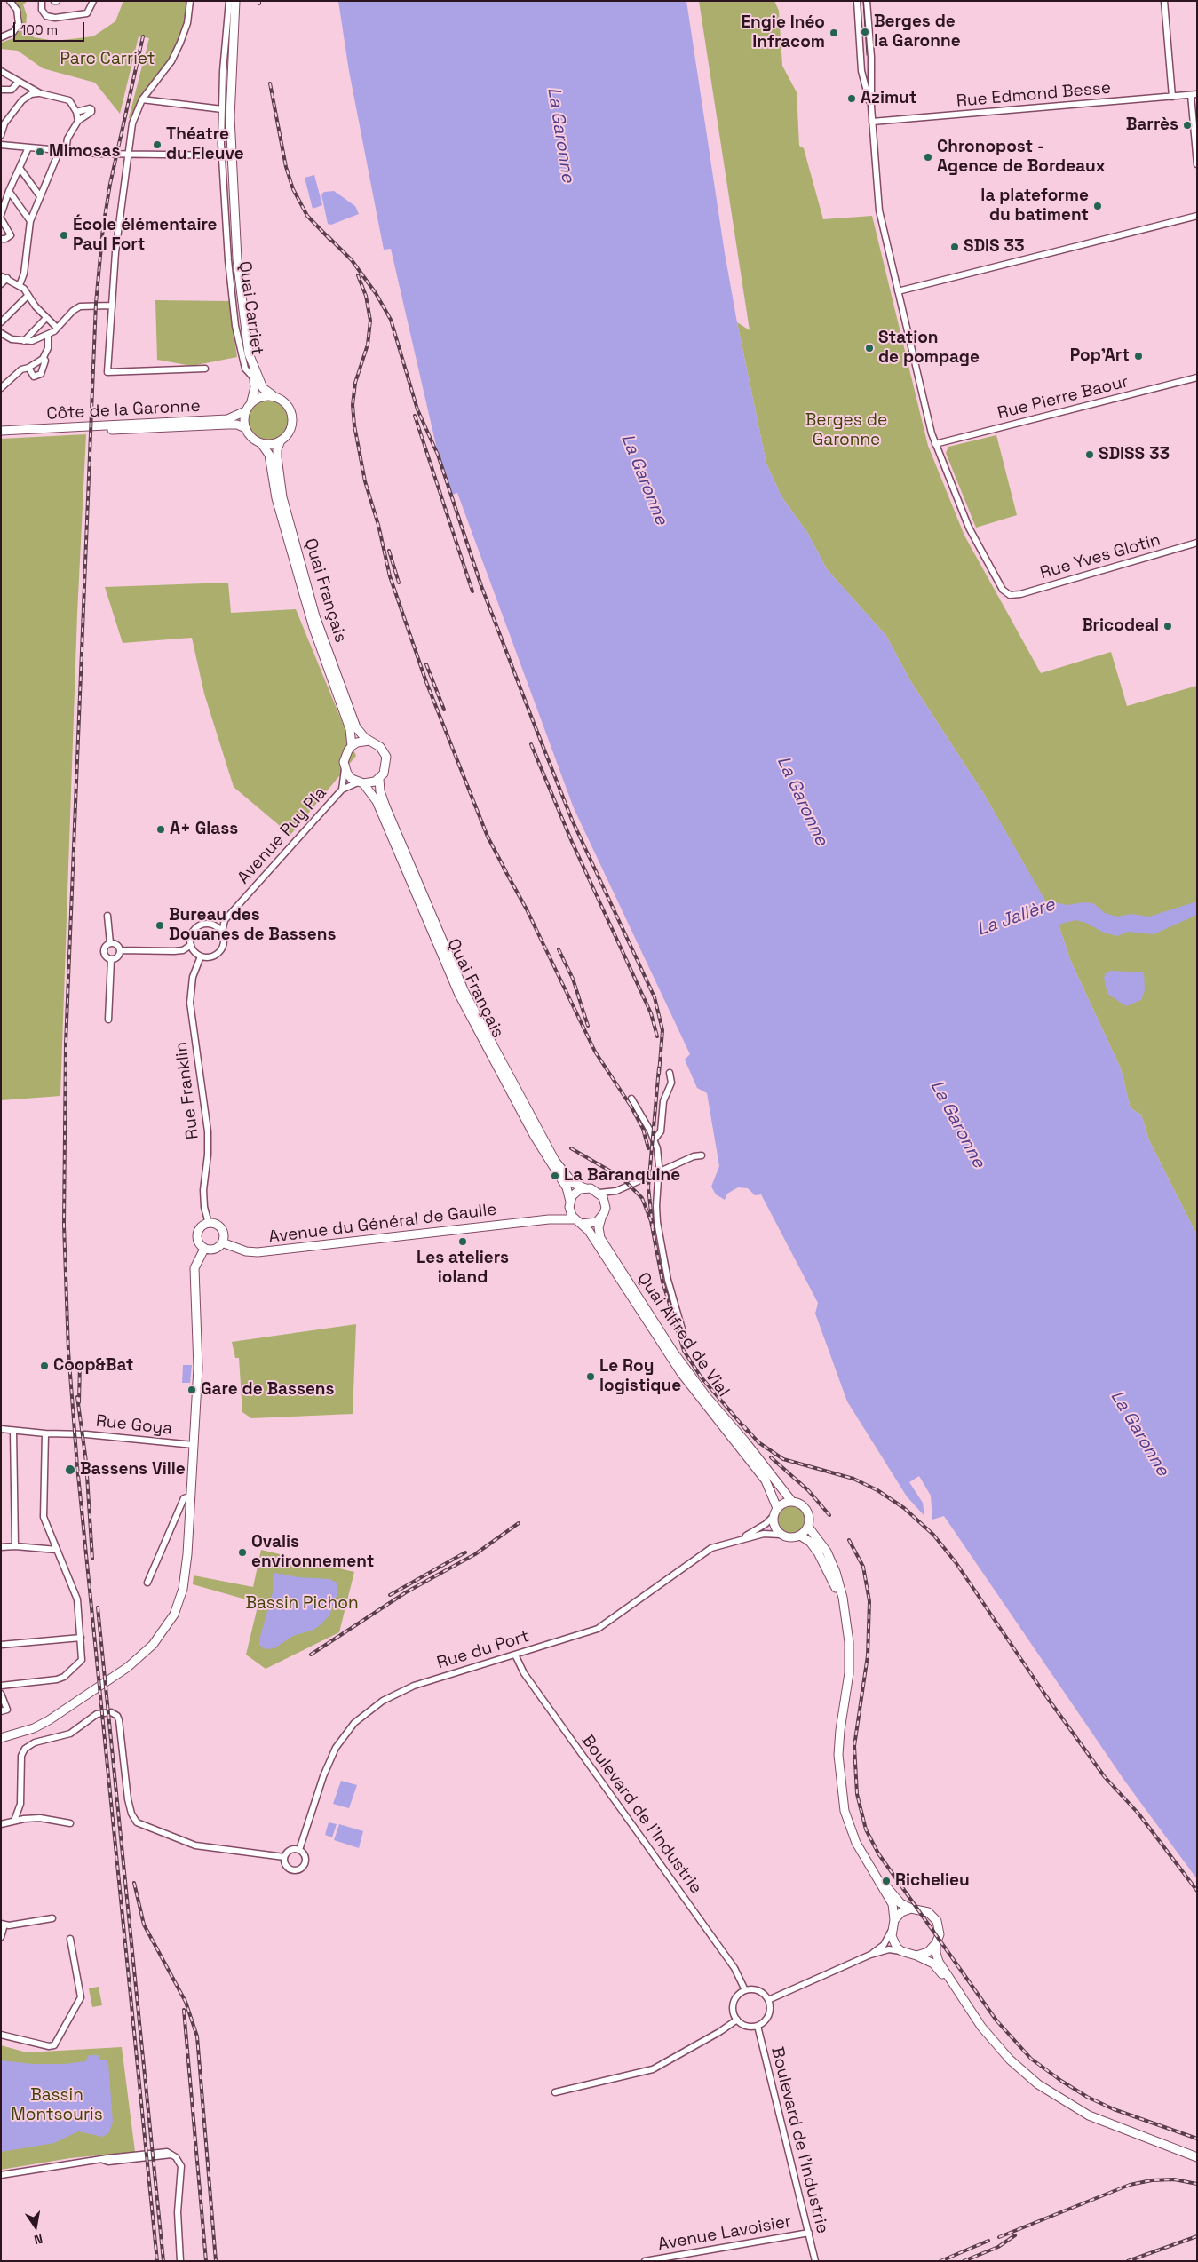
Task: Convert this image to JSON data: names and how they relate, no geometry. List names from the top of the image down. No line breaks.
{"streets":{"main road":["Quai Carriet","Côte de la Garonne","Quai Français","Avenue du Général de Gaulle","Quai Alfred de Vial"],"street":["Rue Edmond Besse","Rue Pierre Baour","Rue Yves Glotin","Avenue Puy Pla","Rue Franklin","Rue Goya","Rue du Port","Boulevard de l'Industrie","Avenue Lavoisier"]},"crossings":[["Quai Carriet","Côte de la Garonne"],["Quai Carriet","Quai Français"],["Rue Pierre Baour","Rue Yves Glotin"],["Côte de la Garonne","Quai Français"],["Quai Français","Avenue Puy Pla"],["Quai Français","Avenue du Général de Gaulle"],["Quai Français","Quai Alfred de Vial"],["Avenue Puy Pla","Rue Franklin"],["Rue Franklin","Avenue du Général de Gaulle"],["Avenue du Général de Gaulle","Quai Alfred de Vial"],["Quai Alfred de Vial","Rue du Port"],["Rue du Port","Boulevard de l'Industrie"],["Boulevard de l'Industrie","Avenue Lavoisier"]],"water":["La Garonne","La Jallère"],"parks":["Parc Carriet","Berges de Garonne","Bassin Pichon","Bassin Montsouris"],"places":["Berges de la Garonne","Engie Inéo Infracom","Azimut","Barrès","Théatre du Fleuve","Mimosas","Chronopost - Agence de Bordeaux","la plateforme du batiment","École élémentaire Paul Fort","SDIS 33","Station de pompage","Pop’Art","SDISS 33","Bricodeal","A+ Glass","Bureau des Douanes de Bassens","La Baranquine","Les ateliers ioland","Coop&Bat","Le Roy logistique","Gare de Bassens","Bassens Ville","Ovalis environnement","Richelieu"],"scale_bar":"100 m","north":"bottom"}
